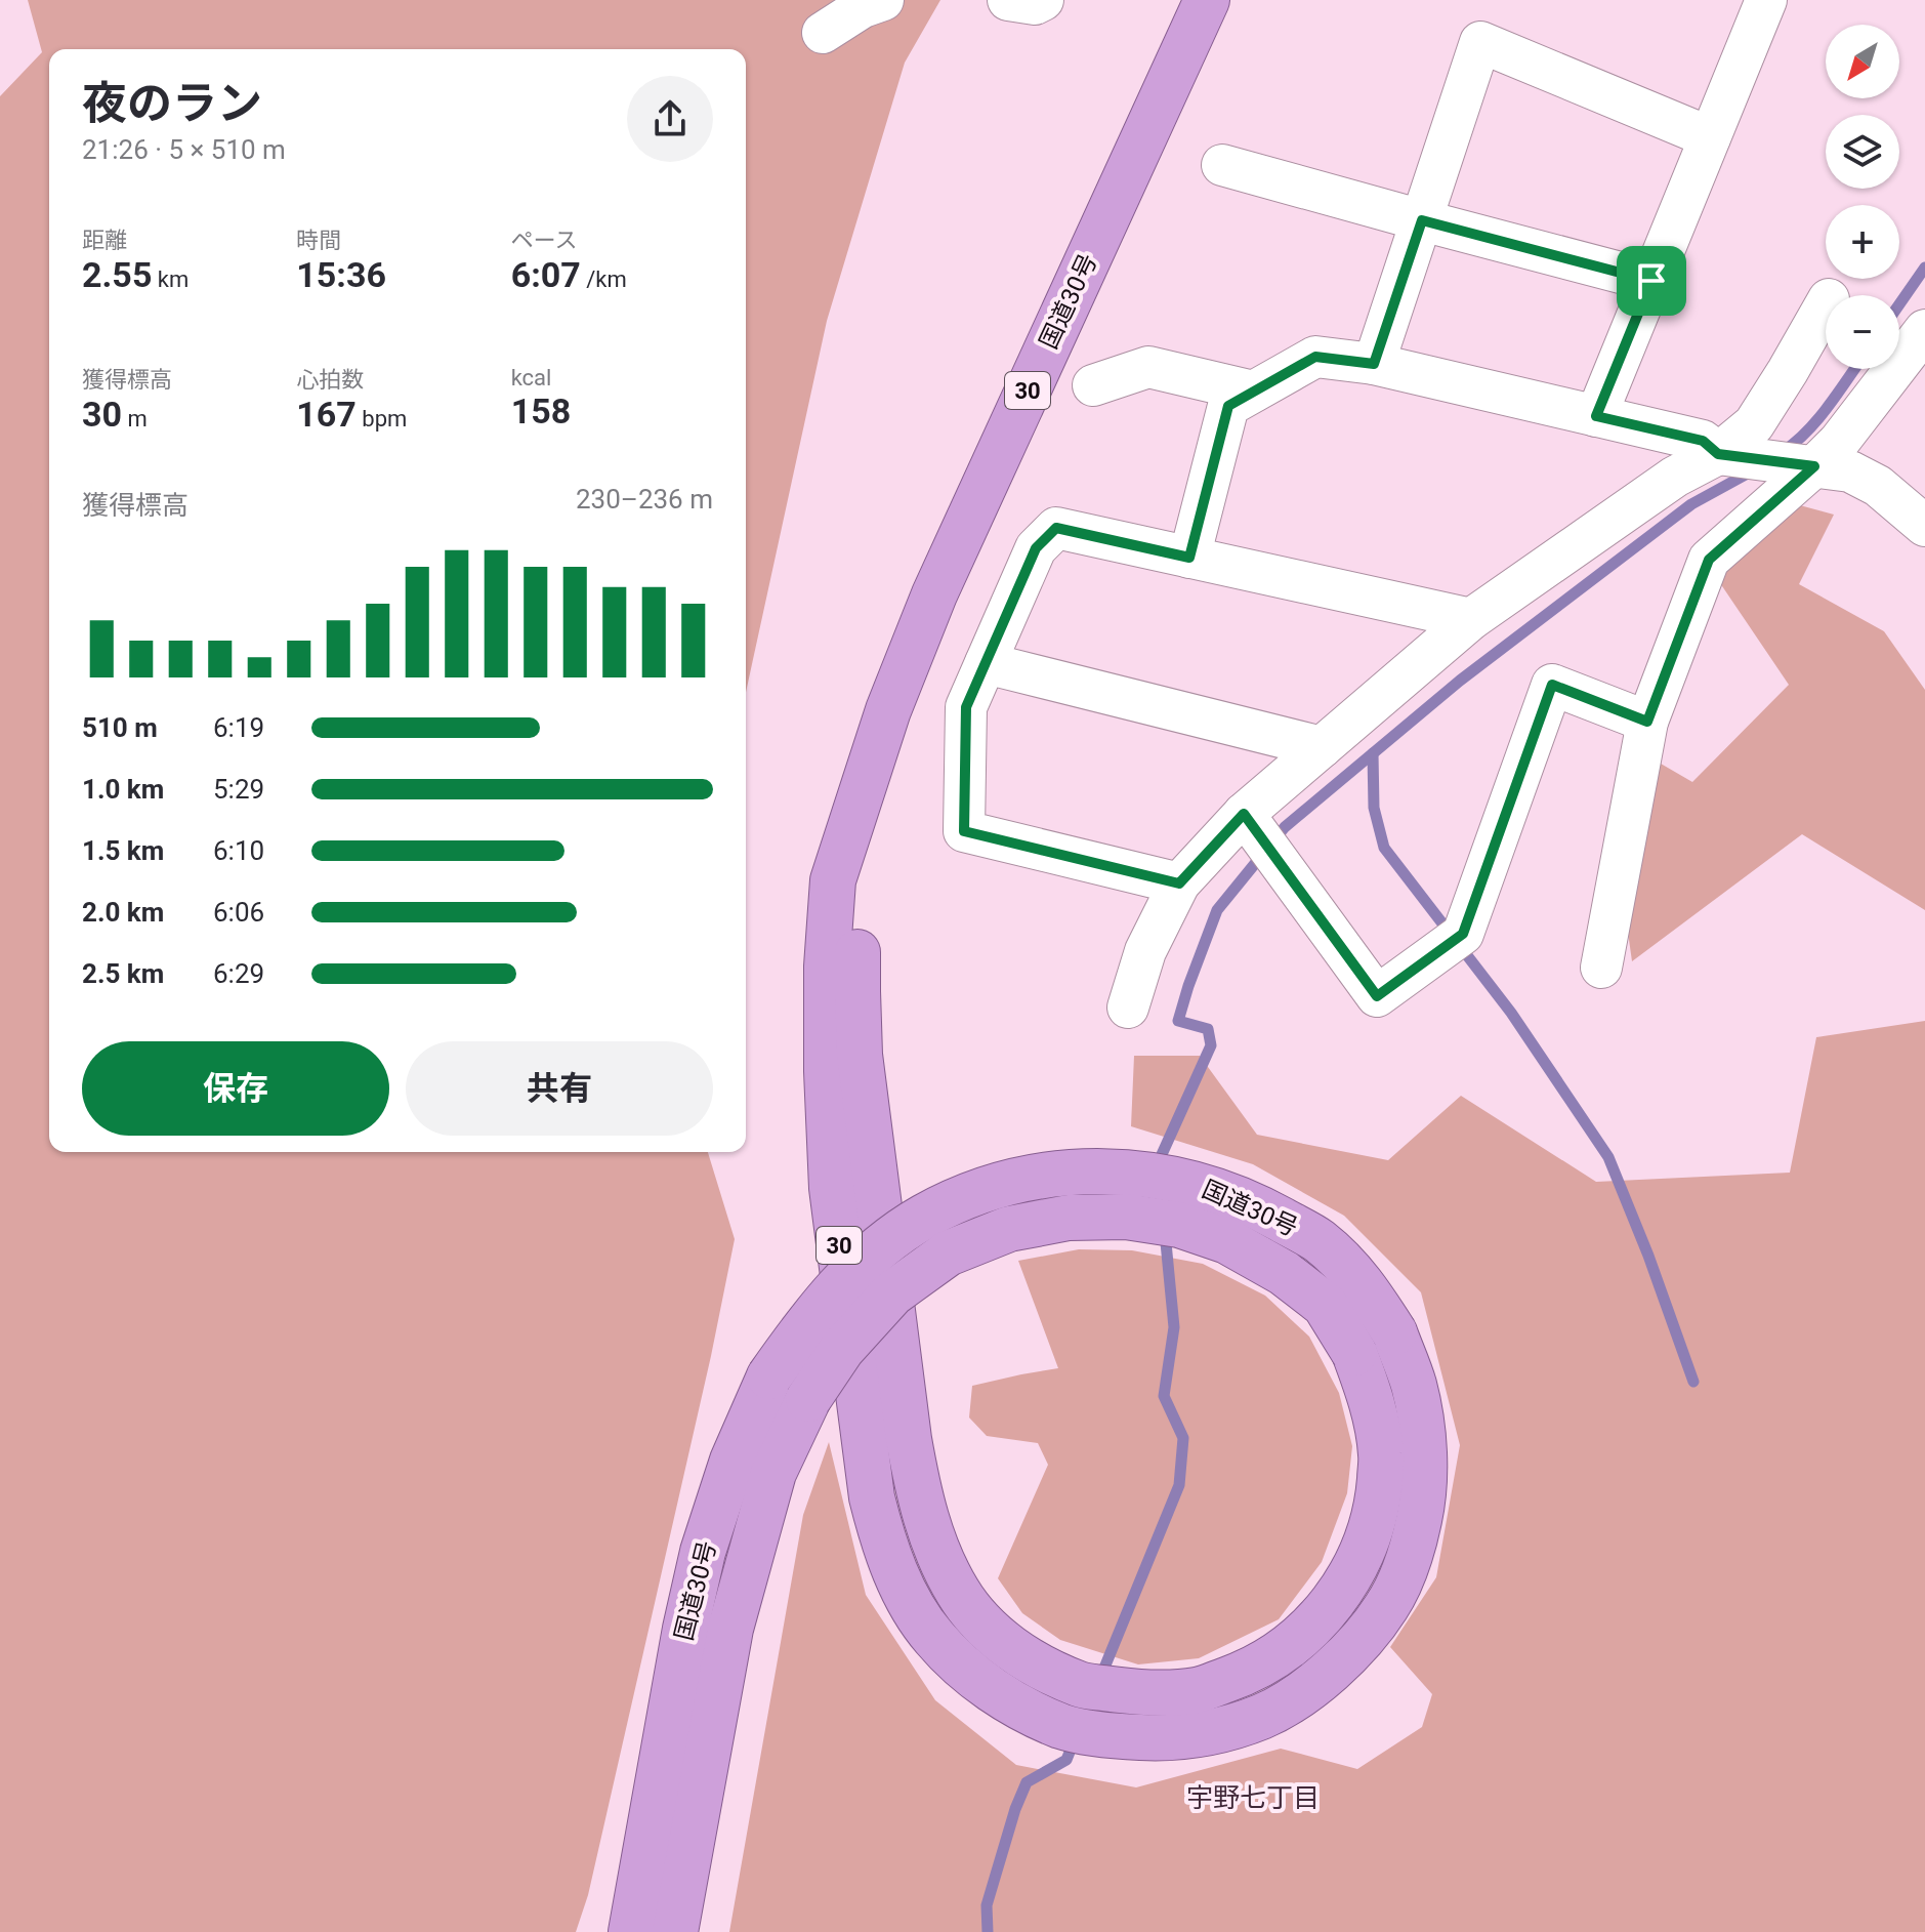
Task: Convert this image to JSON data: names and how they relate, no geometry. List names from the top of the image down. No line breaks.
{"streets":{"highway":["国道30号","30"]},"districts":["宇野七丁目"],"north":"bottom left","page":{"map_buttons":["+","−"],"heading":["夜のラン","21:26 · 5 × 510 m"],"stats":[["距離","2.55 km"],["時間","15:36"],["ペース","6:07 /km"],["獲得標高","30 m"],["心拍数","167 bpm"],["kcal","158"]],"chart":["獲得標高","230–236 m"],"list":[{"name":"510 m","note":"6:19"},{"name":"1.0 km","note":"5:29"},{"name":"1.5 km","note":"6:10"},{"name":"2.0 km","note":"6:06"},{"name":"2.5 km","note":"6:29"}],"buttons":["保存","共有"]}}
